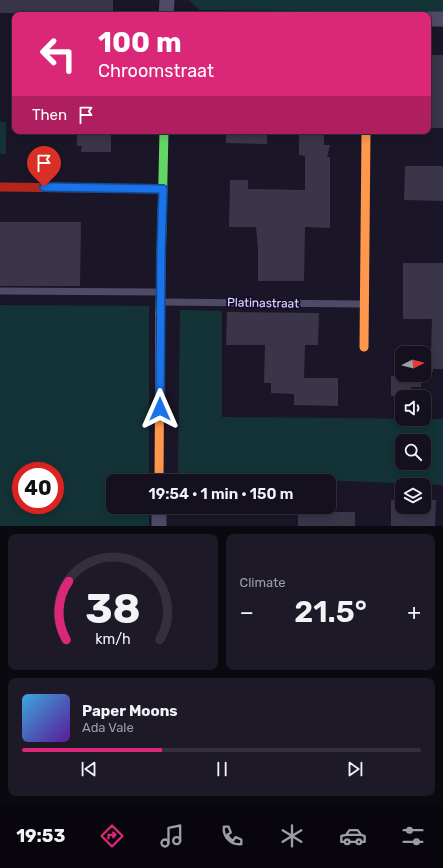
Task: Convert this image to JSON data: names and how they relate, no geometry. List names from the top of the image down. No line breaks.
{"streets":{"lane":["Platinastraat"]},"north":"right","page":{"turn":["100 m","Chroomstraat"],"then":"Then","limit":"40","trip":"19:54 · 1 min · 150 m","tile":"Climate","heat":["−","21.5°","+"],"song":["Paper Moons","Ada Vale"],"tabs":"19:53","gauge":["38","km/h"]}}
